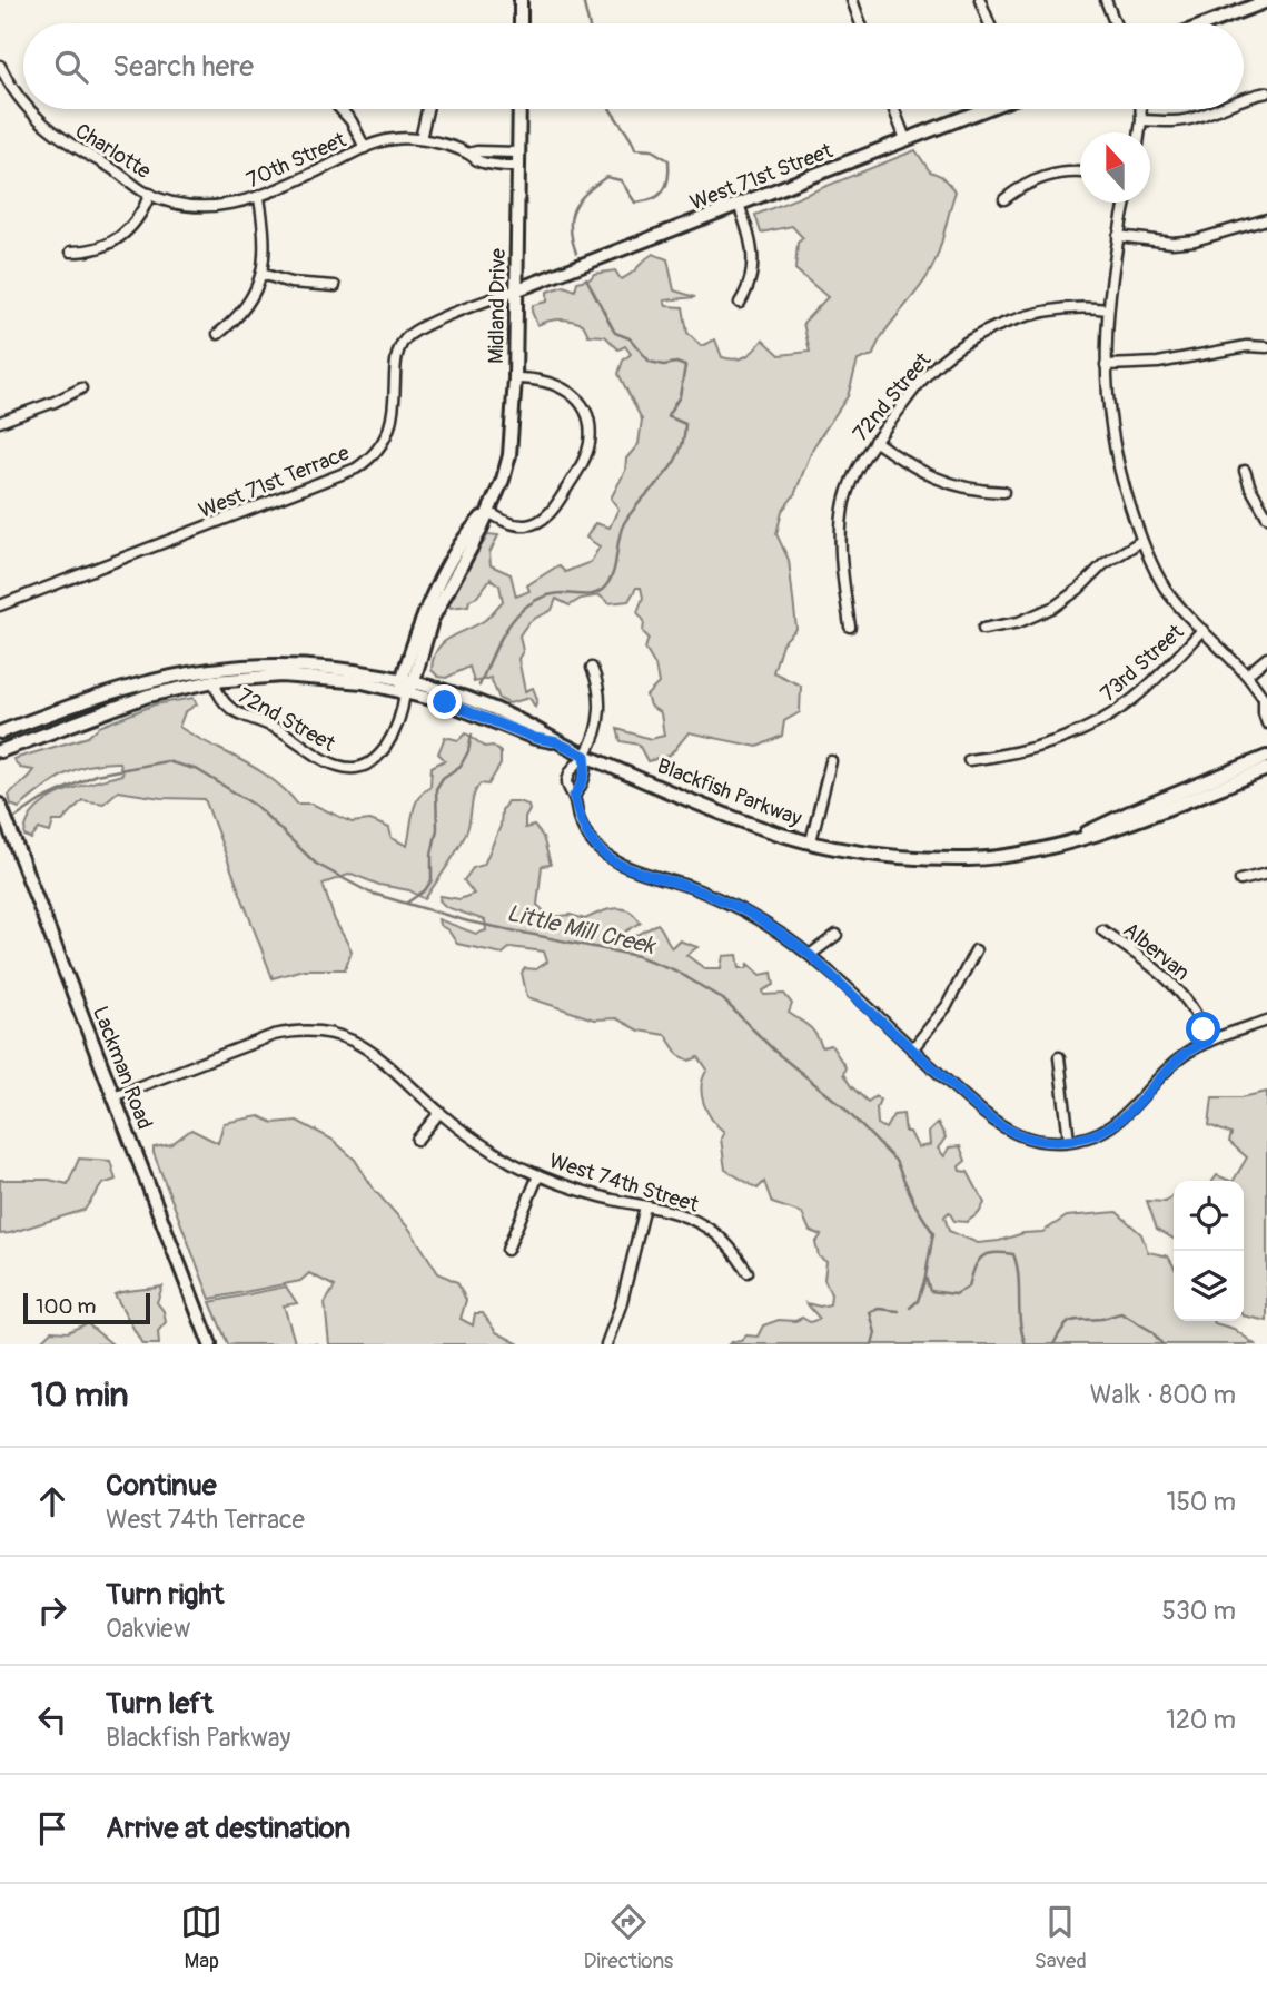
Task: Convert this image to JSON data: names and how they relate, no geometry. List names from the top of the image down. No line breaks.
{"streets":{"main road":["West 71st Street","Midland Drive","Blackfish Parkway","Lackman Road"],"street":["Charlotte","70th Street","72nd Street","West 71st Terrace","73rd Street","Albervan","West 74th Street"]},"crossings":[["Charlotte","70th Street"],["70th Street","Midland Drive"],["West 71st Street","Midland Drive"],["West 71st Street","West 71st Terrace"],["Midland Drive","72nd Street"],["Midland Drive","West 71st Terrace"],["Midland Drive","Blackfish Parkway"],["72nd Street","Blackfish Parkway"],["Lackman Road","West 74th Street"]],"water":["Little Mill Creek"],"scale_bar":"100 m","north":"top","page":{"search":"Search here","scale":"100 m","heading":["10 min","Walk · 800 m"],"list":[["Continue","West 74th Terrace","150 m"],["Turn right","Oakview","530 m"],["Turn left","Blackfish Parkway","120 m"],"Arrive at destination"],"nav":["Map","Directions","Saved"]}}
